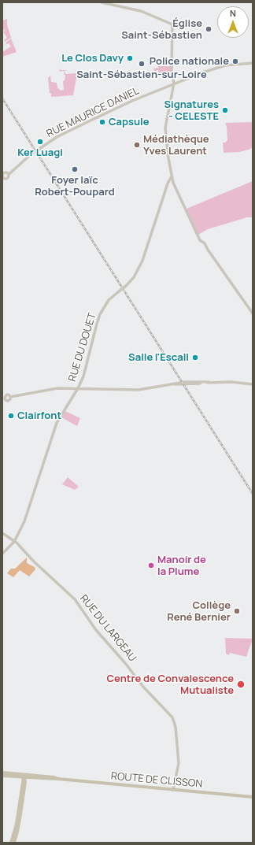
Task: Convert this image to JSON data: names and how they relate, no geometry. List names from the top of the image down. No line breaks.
{"streets":{"main road":["ROUTE DE CLISSON"],"street":["RUE MAURICE DANIEL","RUE DU DOUET","RUE DU LARGEAU"]},"crossings":[["RUE DU DOUET","RUE DU LARGEAU"],["RUE DU LARGEAU","ROUTE DE CLISSON"]],"places":["Église Saint-Sébastien","Le Clos Davy","Police nationale","Saint-Sébastien-sur-Loire","Signatures - CELESTE","Capsule","Ker Luagi","Médiathèque Yves Laurent","Foyer laïc Robert-Poupard","Salle l'Escall","Clairfont","Manoir de la Plume","Collège René Bernier","Centre de Convalescence Mutualiste"],"north":"top"}
